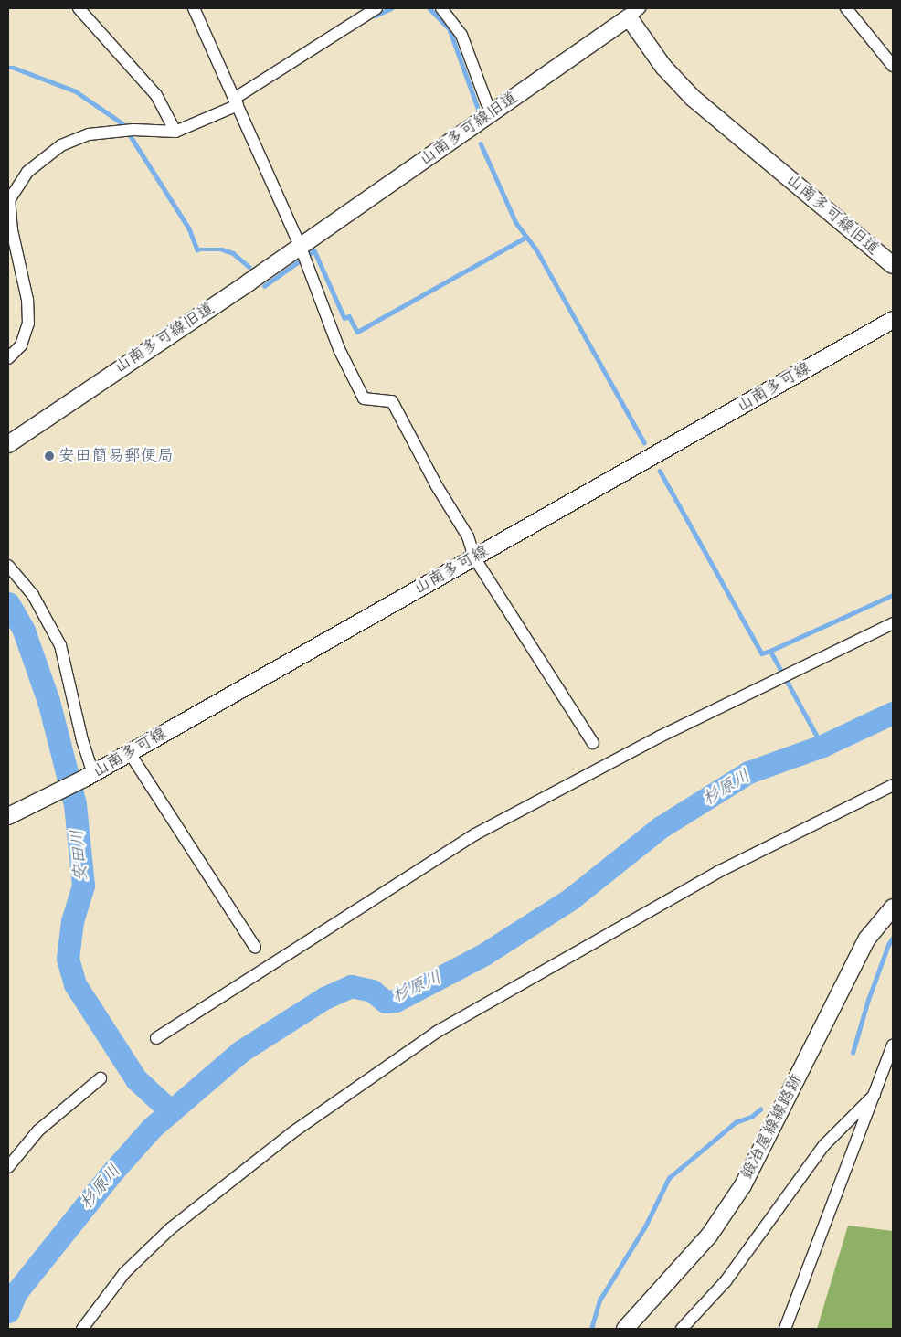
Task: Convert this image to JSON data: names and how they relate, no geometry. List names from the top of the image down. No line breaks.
{"streets":{"street":["山南多可線旧道","山南多可線","鍛冶屋線線路跡"]},"water":["杉原川","安田川"],"places":["安田簡易郵便局"]}
